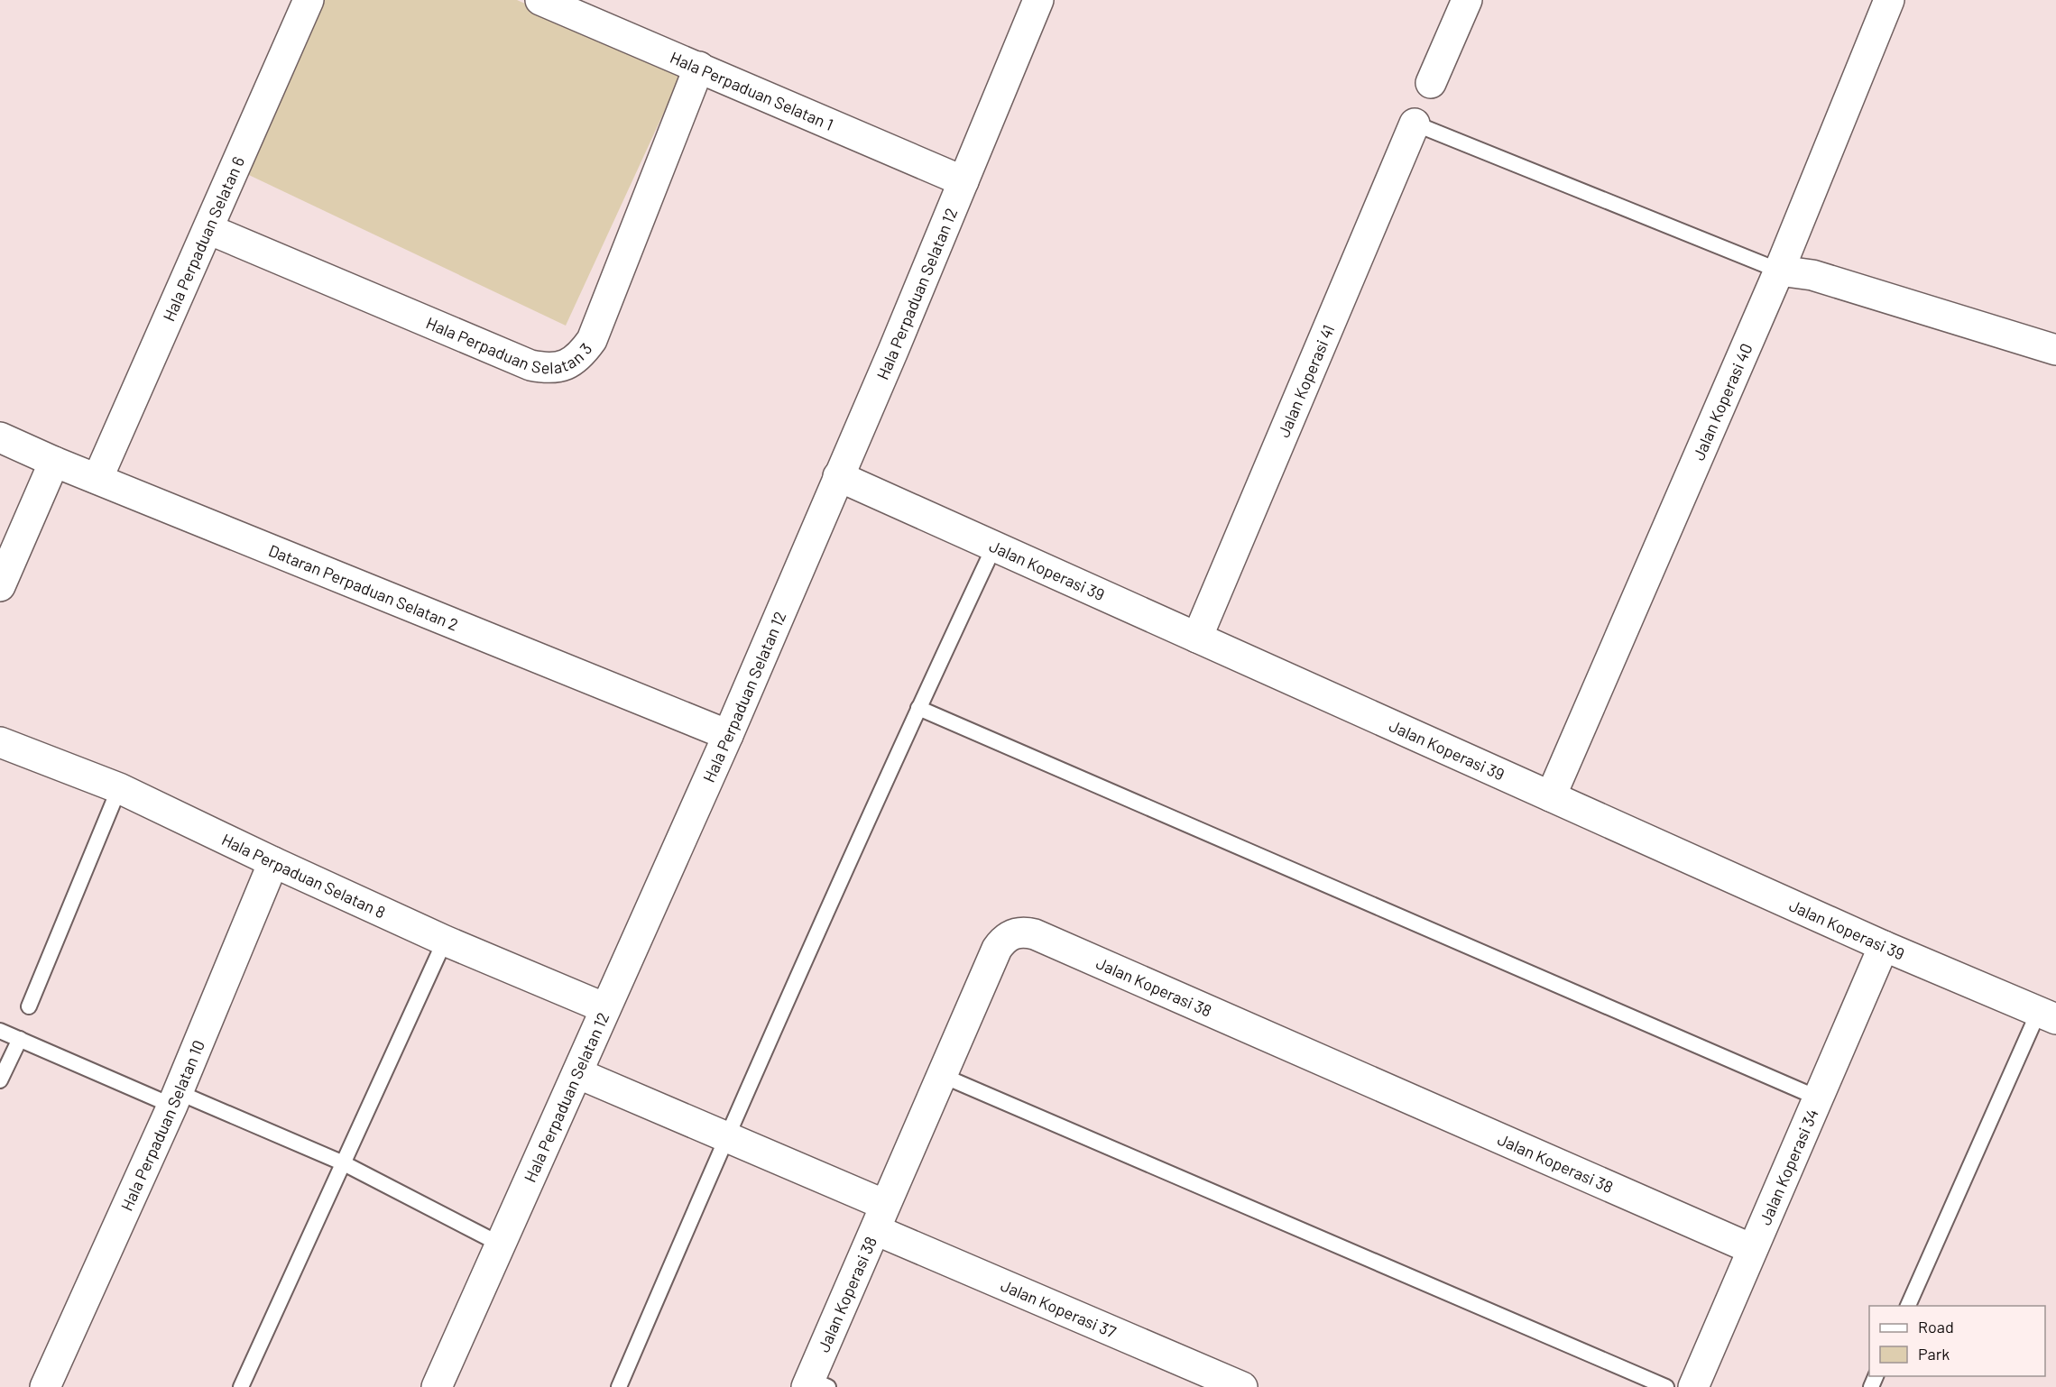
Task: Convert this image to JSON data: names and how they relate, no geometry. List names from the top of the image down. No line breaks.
{"streets":{"street":["Hala Perpaduan Selatan 1","Hala Perpaduan Selatan 6","Hala Perpaduan Selatan 12","Hala Perpaduan Selatan 3","Jalan Koperasi 41","Jalan Koperasi 40","Jalan Koperasi 39","Dataran Perpaduan Selatan 2","Hala Perpaduan Selatan 8","Jalan Koperasi 38","Hala Perpaduan Selatan 10","Jalan Koperasi 34","Jalan Koperasi 37"]},"crossings":[["Hala Perpaduan Selatan 1","Hala Perpaduan Selatan 12"],["Hala Perpaduan Selatan 1","Hala Perpaduan Selatan 3"],["Hala Perpaduan Selatan 6","Hala Perpaduan Selatan 3"],["Hala Perpaduan Selatan 6","Dataran Perpaduan Selatan 2"],["Hala Perpaduan Selatan 12","Jalan Koperasi 39"],["Hala Perpaduan Selatan 12","Dataran Perpaduan Selatan 2"],["Hala Perpaduan Selatan 12","Hala Perpaduan Selatan 8"],["Hala Perpaduan Selatan 12","Jalan Koperasi 37"],["Jalan Koperasi 41","Jalan Koperasi 39"],["Jalan Koperasi 40","Jalan Koperasi 39"],["Jalan Koperasi 39","Jalan Koperasi 34"],["Hala Perpaduan Selatan 8","Hala Perpaduan Selatan 10"],["Jalan Koperasi 38","Jalan Koperasi 34"],["Jalan Koperasi 38","Jalan Koperasi 37"]],"legend":["Road","Park"]}
